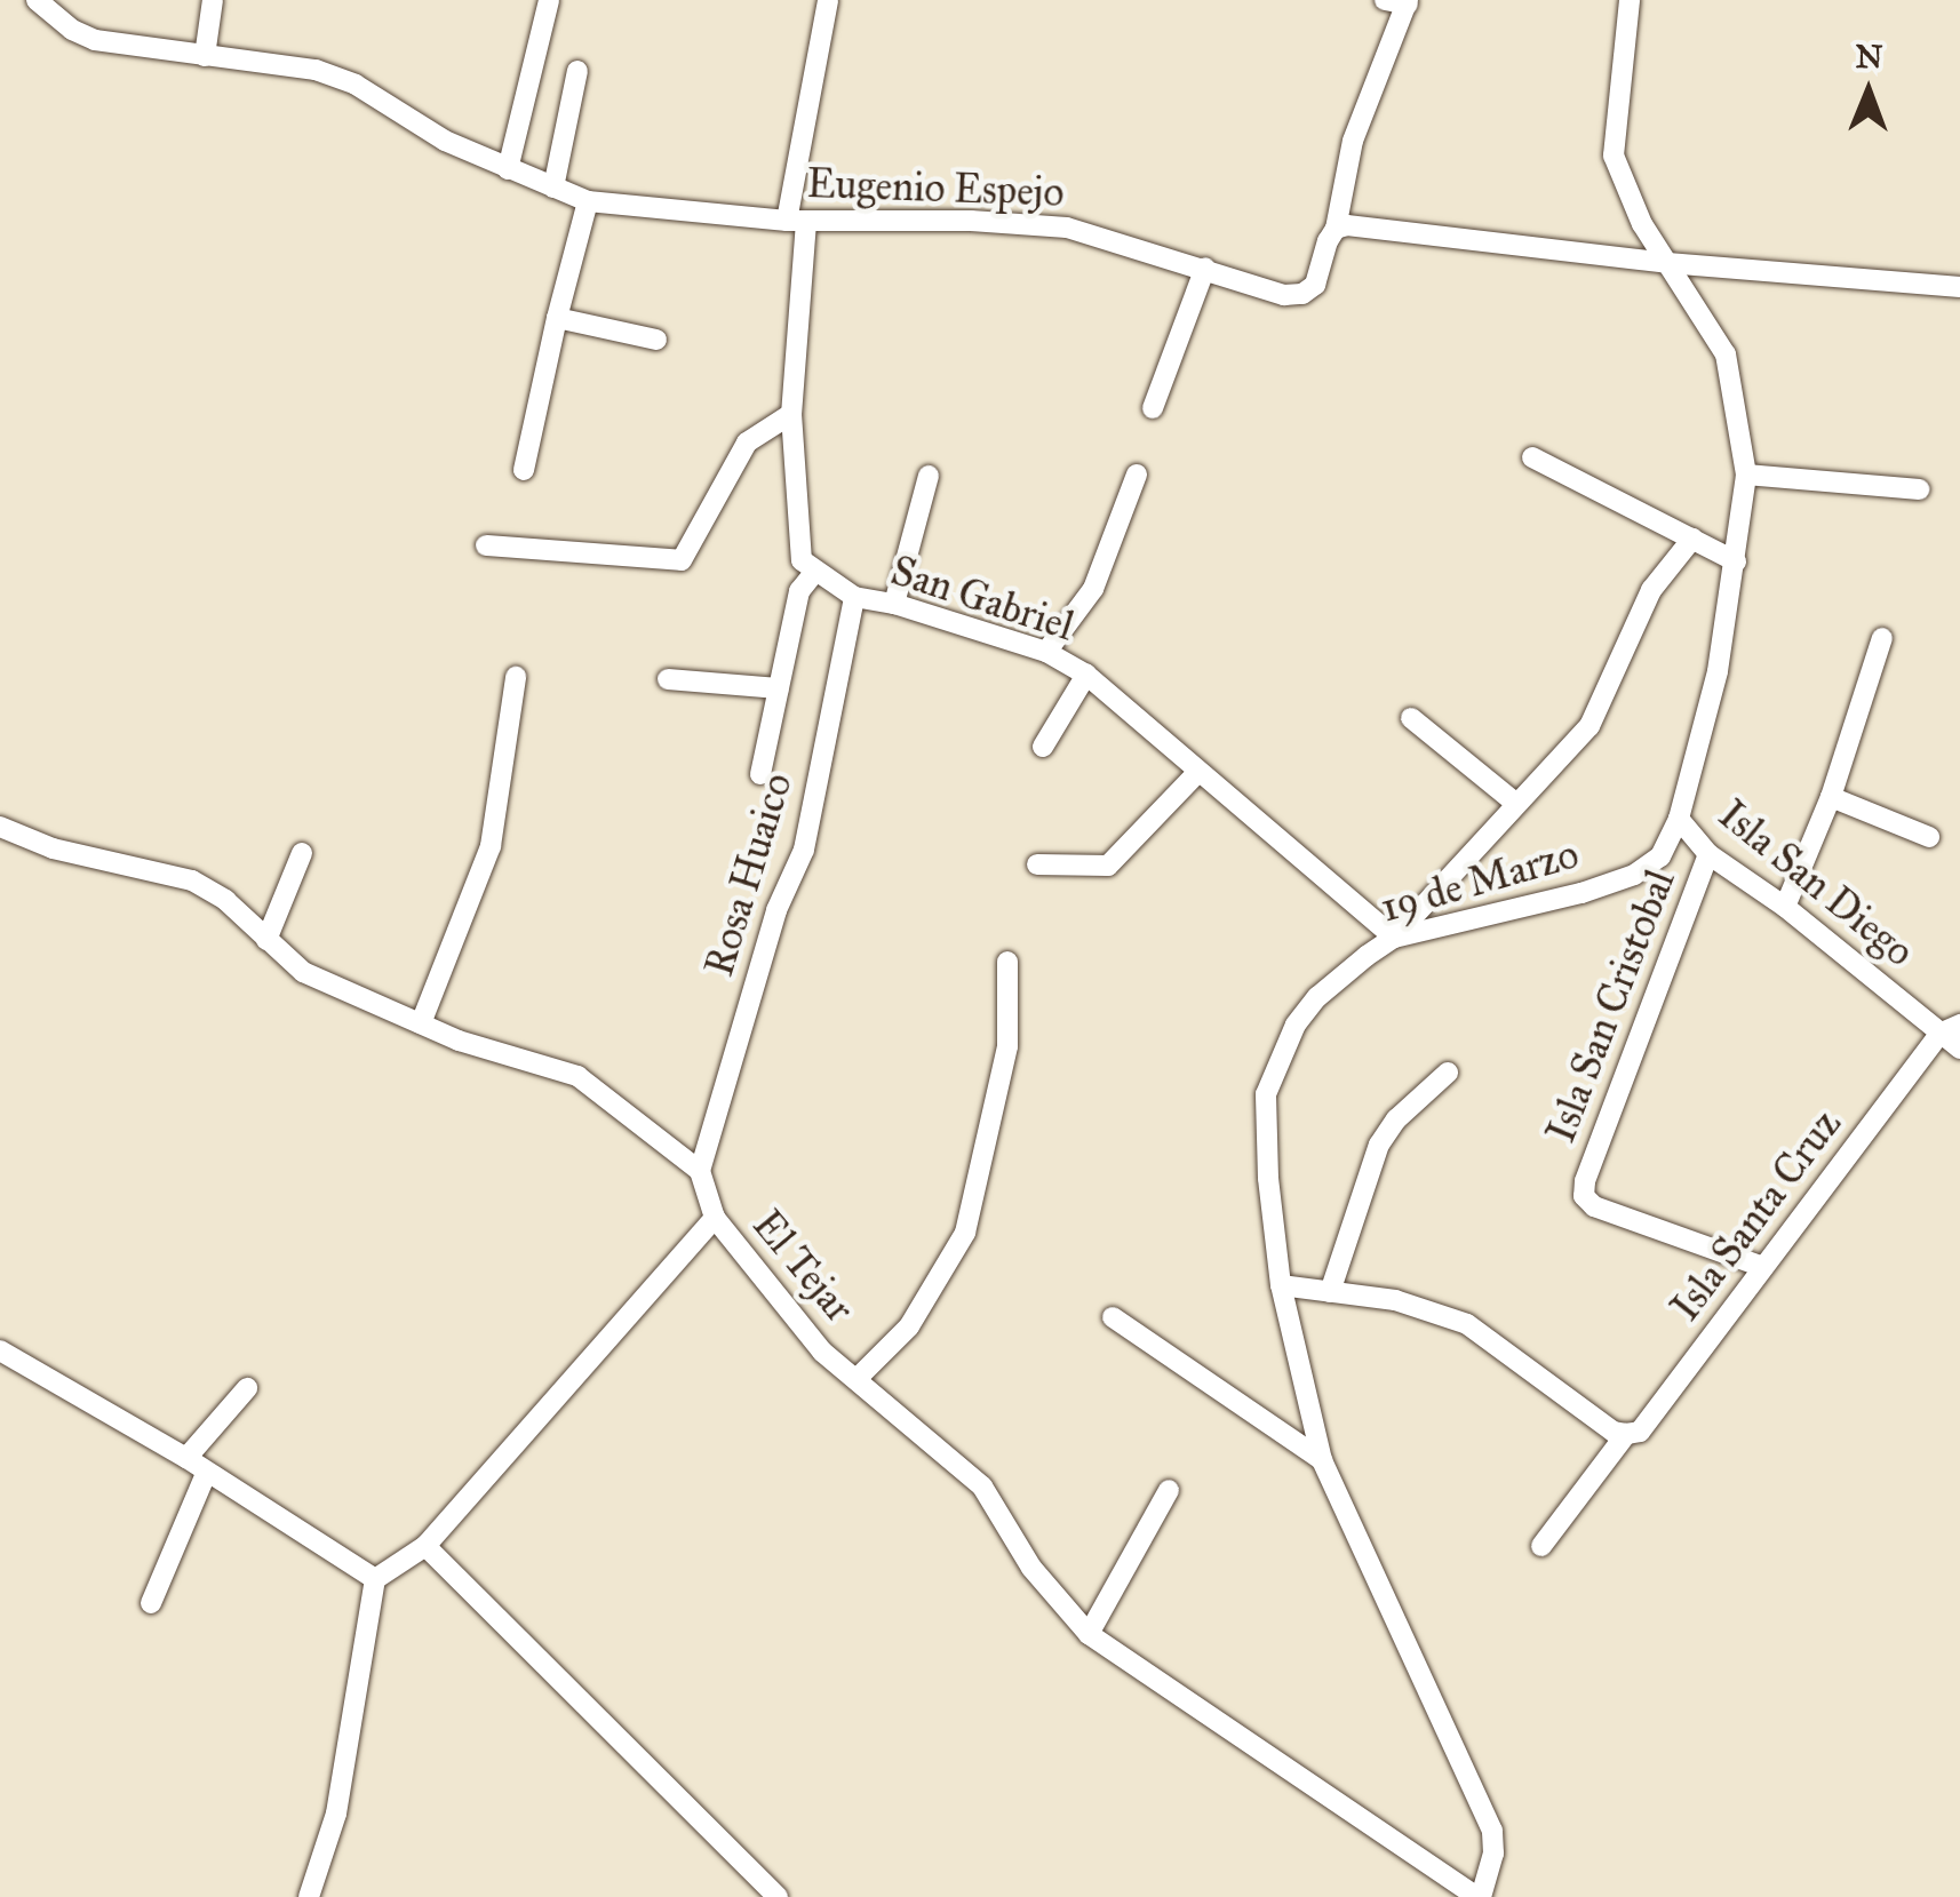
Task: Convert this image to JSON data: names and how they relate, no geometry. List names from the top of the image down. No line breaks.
{"streets":{"street":["Eugenio Espejo","San Gabriel","Rosa Huaico","19 de Marzo","Isla San Diego","Isla San Cristobal","Isla Santa Cruz","El Tejar"]},"crossings":[["San Gabriel","Rosa Huaico"],["San Gabriel","19 de Marzo"],["Rosa Huaico","El Tejar"],["19 de Marzo","Isla San Diego"],["19 de Marzo","El Tejar"],["Isla San Diego","Isla San Cristobal"],["Isla San Diego","Isla Santa Cruz"],["Isla San Cristobal","Isla Santa Cruz"]],"north":"top"}
